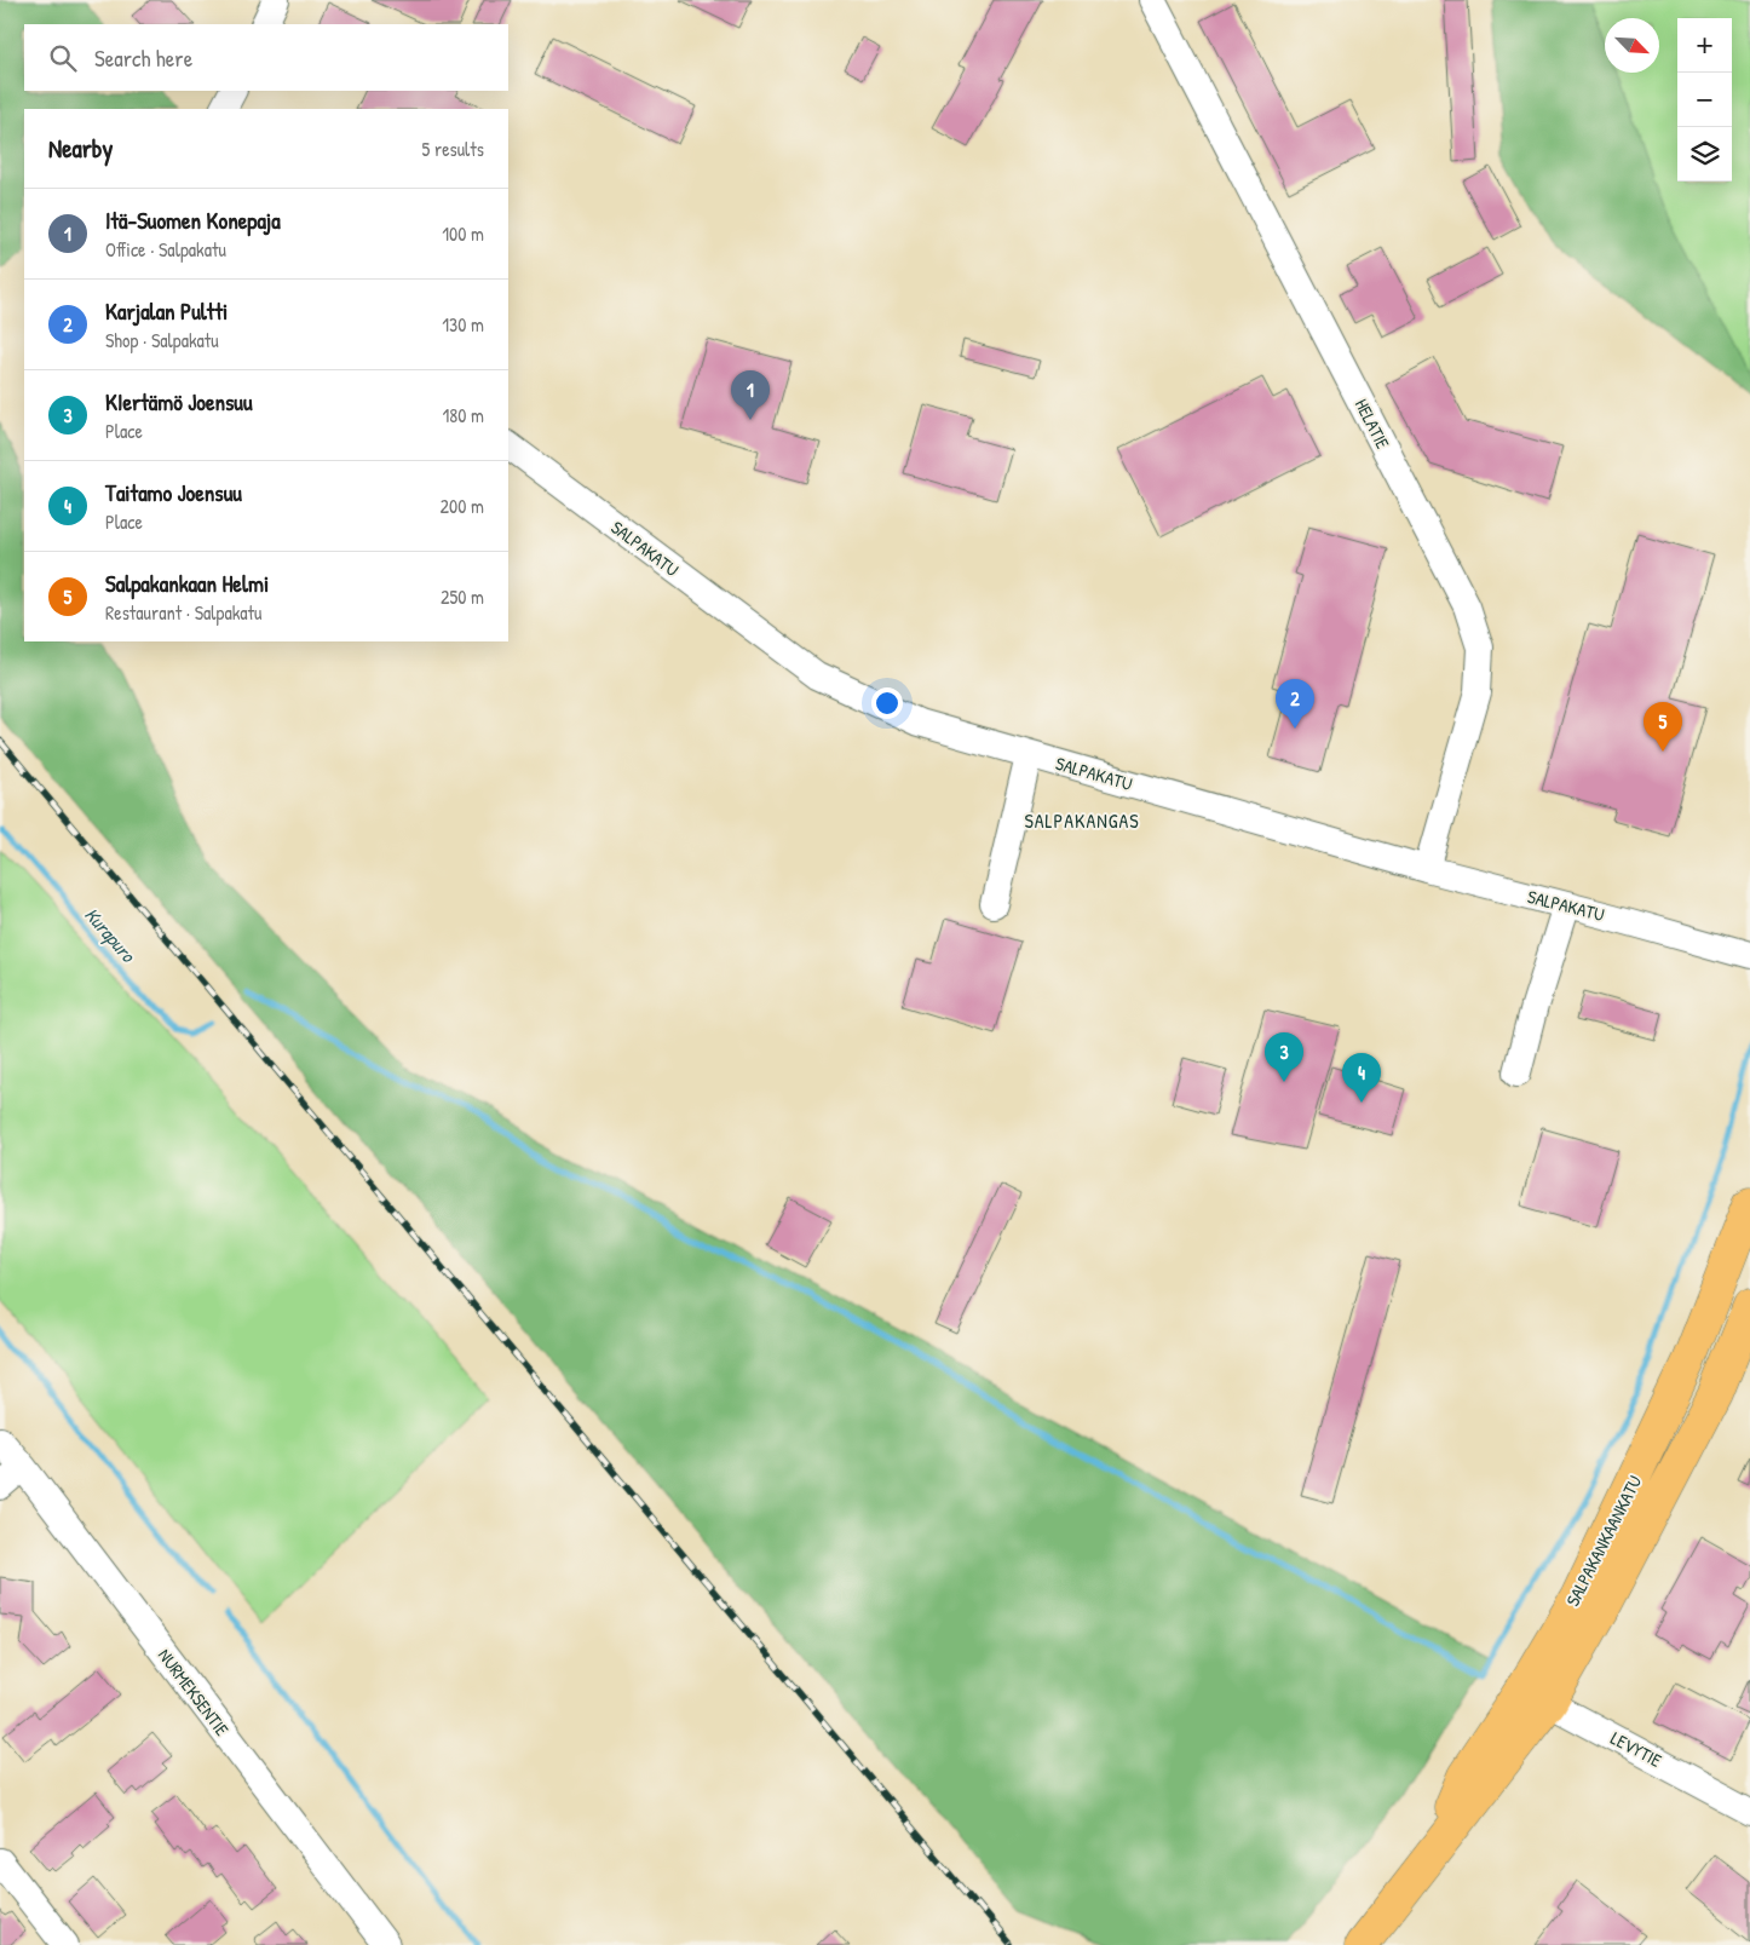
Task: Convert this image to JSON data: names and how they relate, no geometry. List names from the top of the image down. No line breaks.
{"streets":{"main road":["SALPAKANKAANKATU"],"street":["HELATIE","SALPAKATU","NURMEKSENTIE","LEVYTIE"]},"crossings":[["HELATIE","SALPAKATU"],["SALPAKANKAANKATU","LEVYTIE"]],"districts":["SALPAKANGAS"],"water":["Kurapuro"],"north":"bottom right","page":{"map_buttons":["+","−"],"search":"Search here","heading":["Nearby","5 results"],"list":[{"mark":"1","name":"Itä-Suomen Konepaja","note":"Office · Salpakatu","value":"100 m"},{"mark":"2","name":"Karjalan Pultti","note":"Shop · Salpakatu","value":"130 m"},{"mark":"3","name":"KIertämö Joensuu","note":"Place","value":"180 m"},{"mark":"4","name":"Taitamo Joensuu","note":"Place","value":"200 m"},{"mark":"5","name":"Salpakankaan Helmi","note":"Restaurant · Salpakatu","value":"250 m"}],"pins":["1","2","5","3","4"]}}
